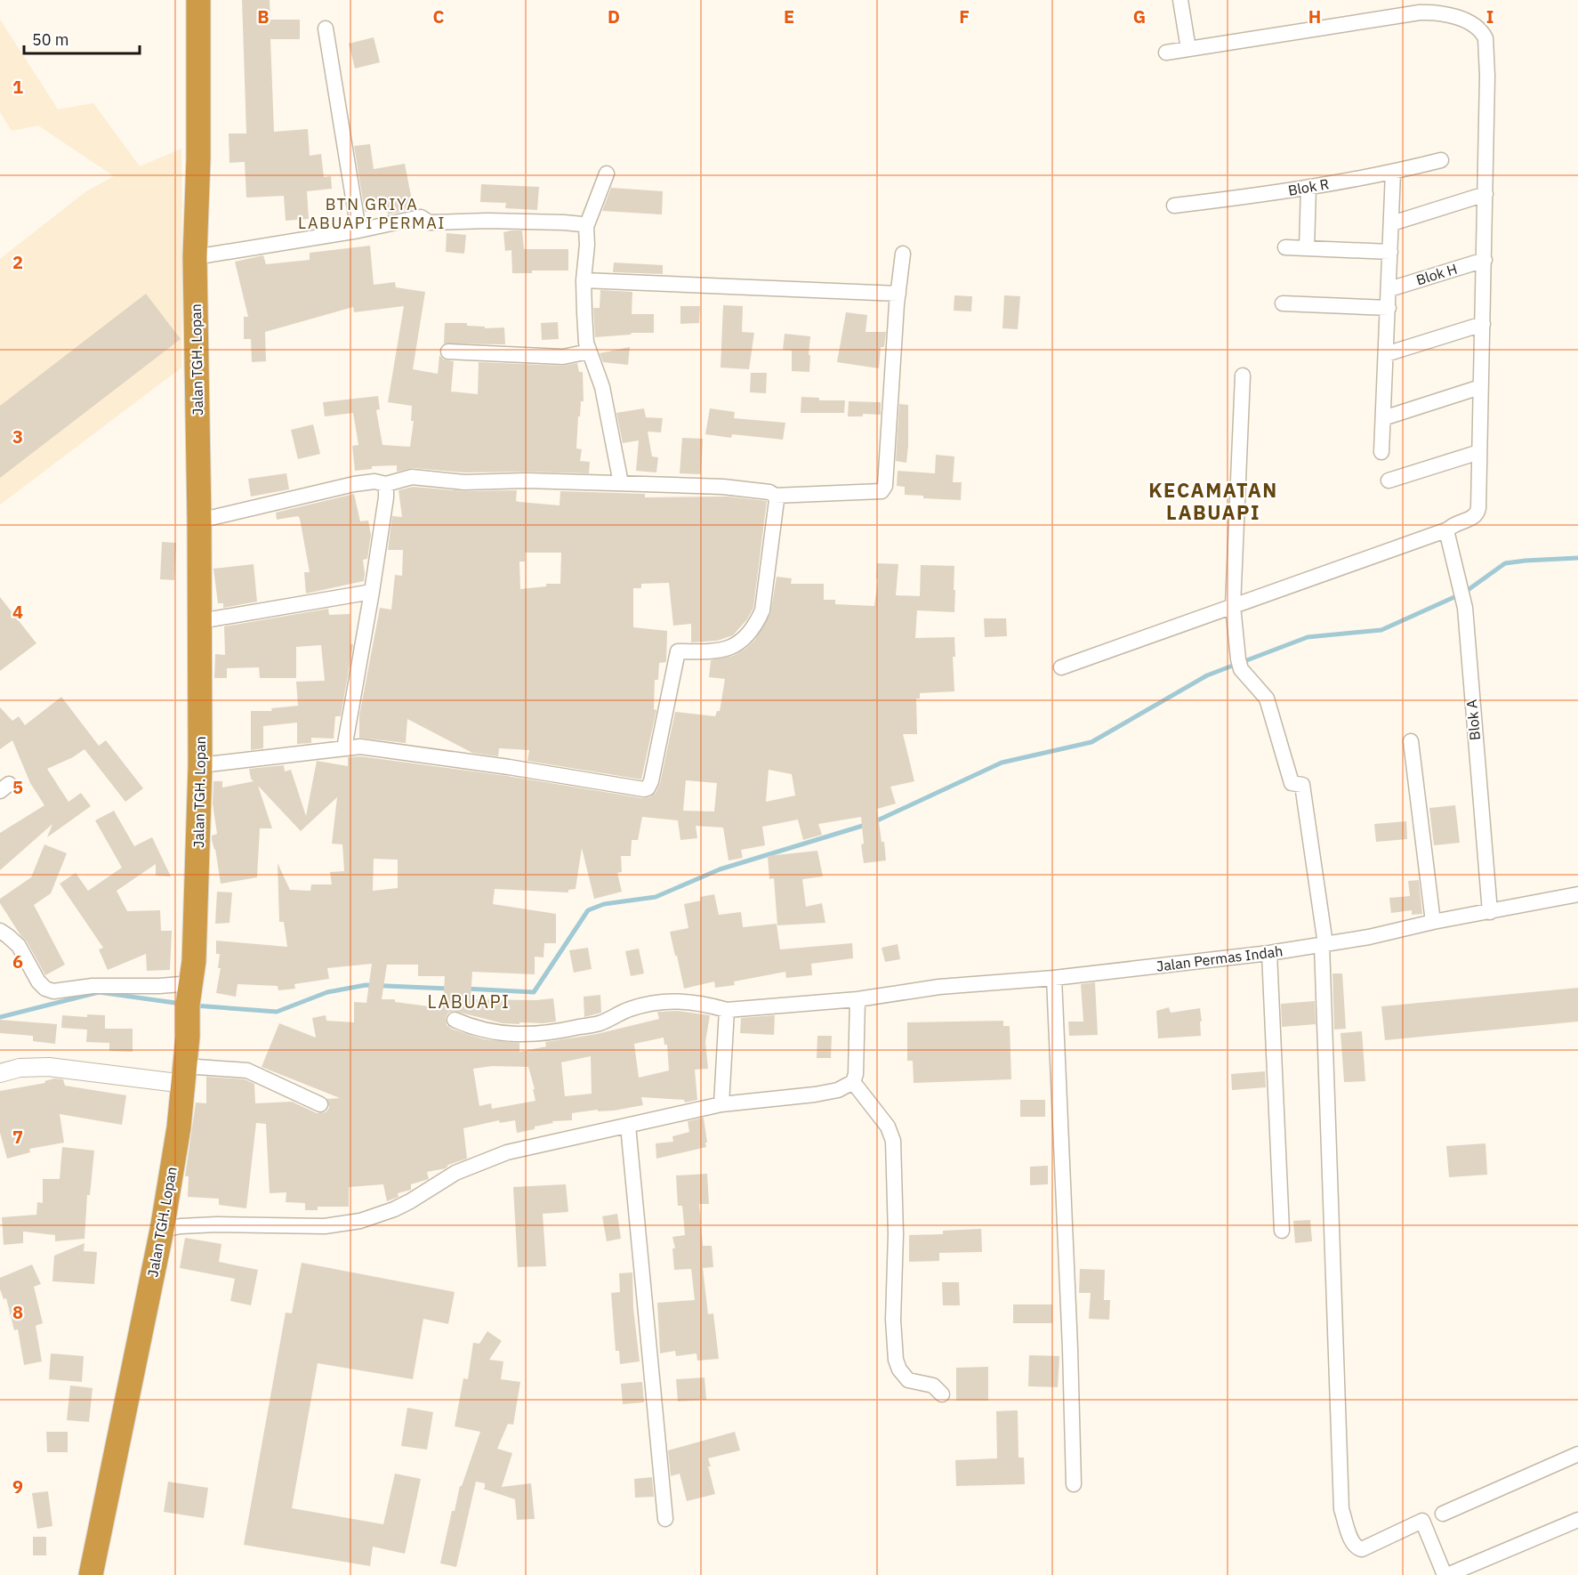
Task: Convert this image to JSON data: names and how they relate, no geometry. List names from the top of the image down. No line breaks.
{"streets":{"highway":["Jalan TGH. Lopan"],"street":["Blok R","Blok H","Blok A","Jalan Permas Indah"]},"crossings":[["Blok A","Jalan Permas Indah"]],"districts":["BTN GRIYA LABUAPI PERMAI","KECAMATAN LABUAPI","LABUAPI"],"scale_bar":"50 m","grid":{"columns":["B","C","D","E","F","G","H","I"],"rows":["1","2","3","4","5","6","7","8","9"]}}
